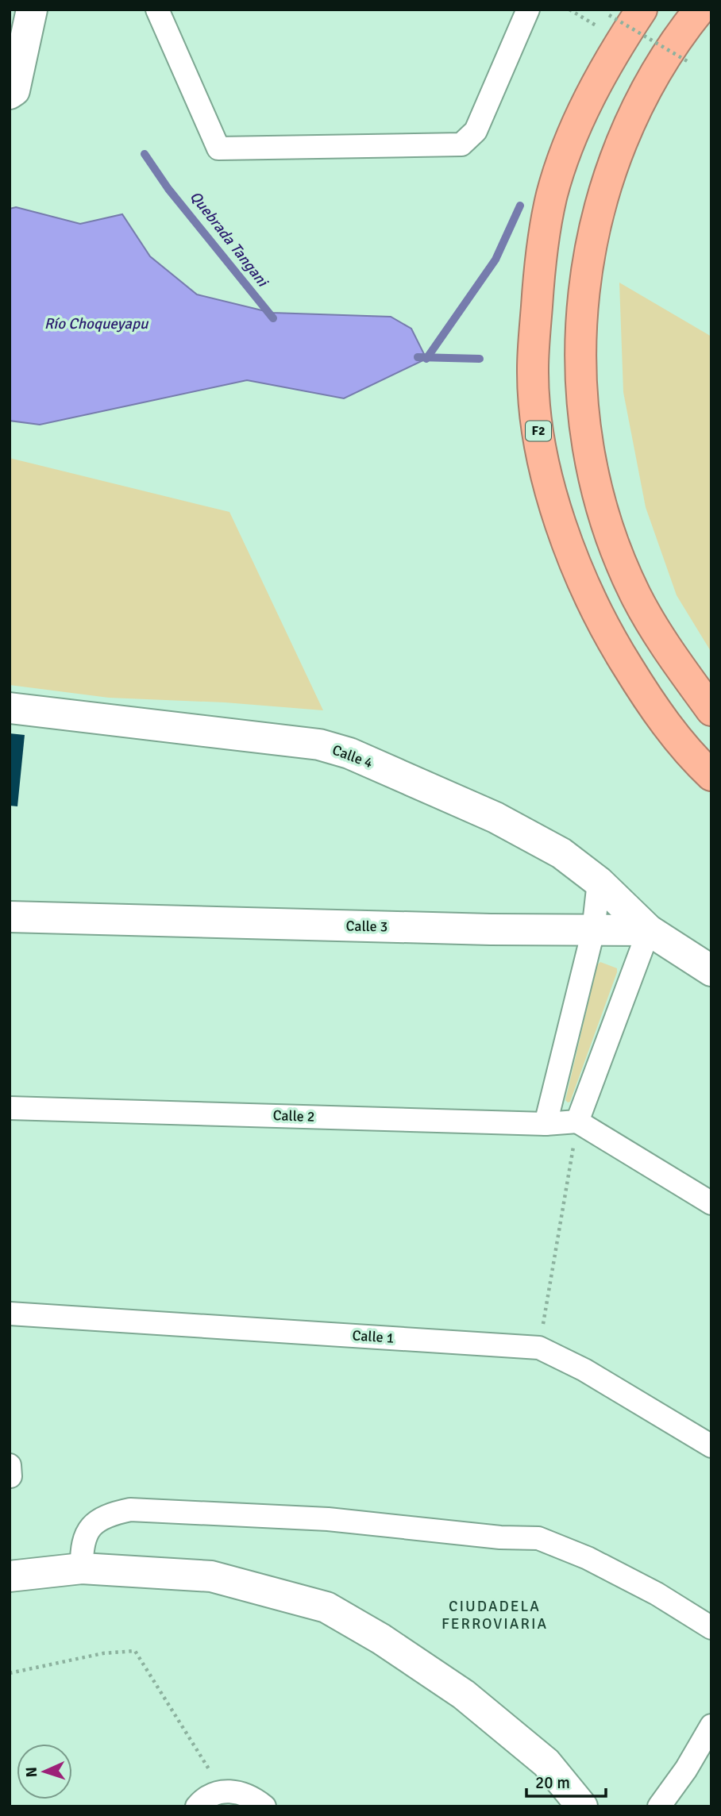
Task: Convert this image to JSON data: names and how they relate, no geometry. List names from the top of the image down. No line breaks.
{"streets":{"highway":["F2"],"street":["Calle 4","Calle 3","Calle 2","Calle 1"]},"crossings":[["Calle 4","Calle 3"]],"districts":["CIUDADELA FERROVIARIA"],"water":["Quebrada Tangani","Río Choqueyapu"],"scale_bar":"20 m","north":"left"}
